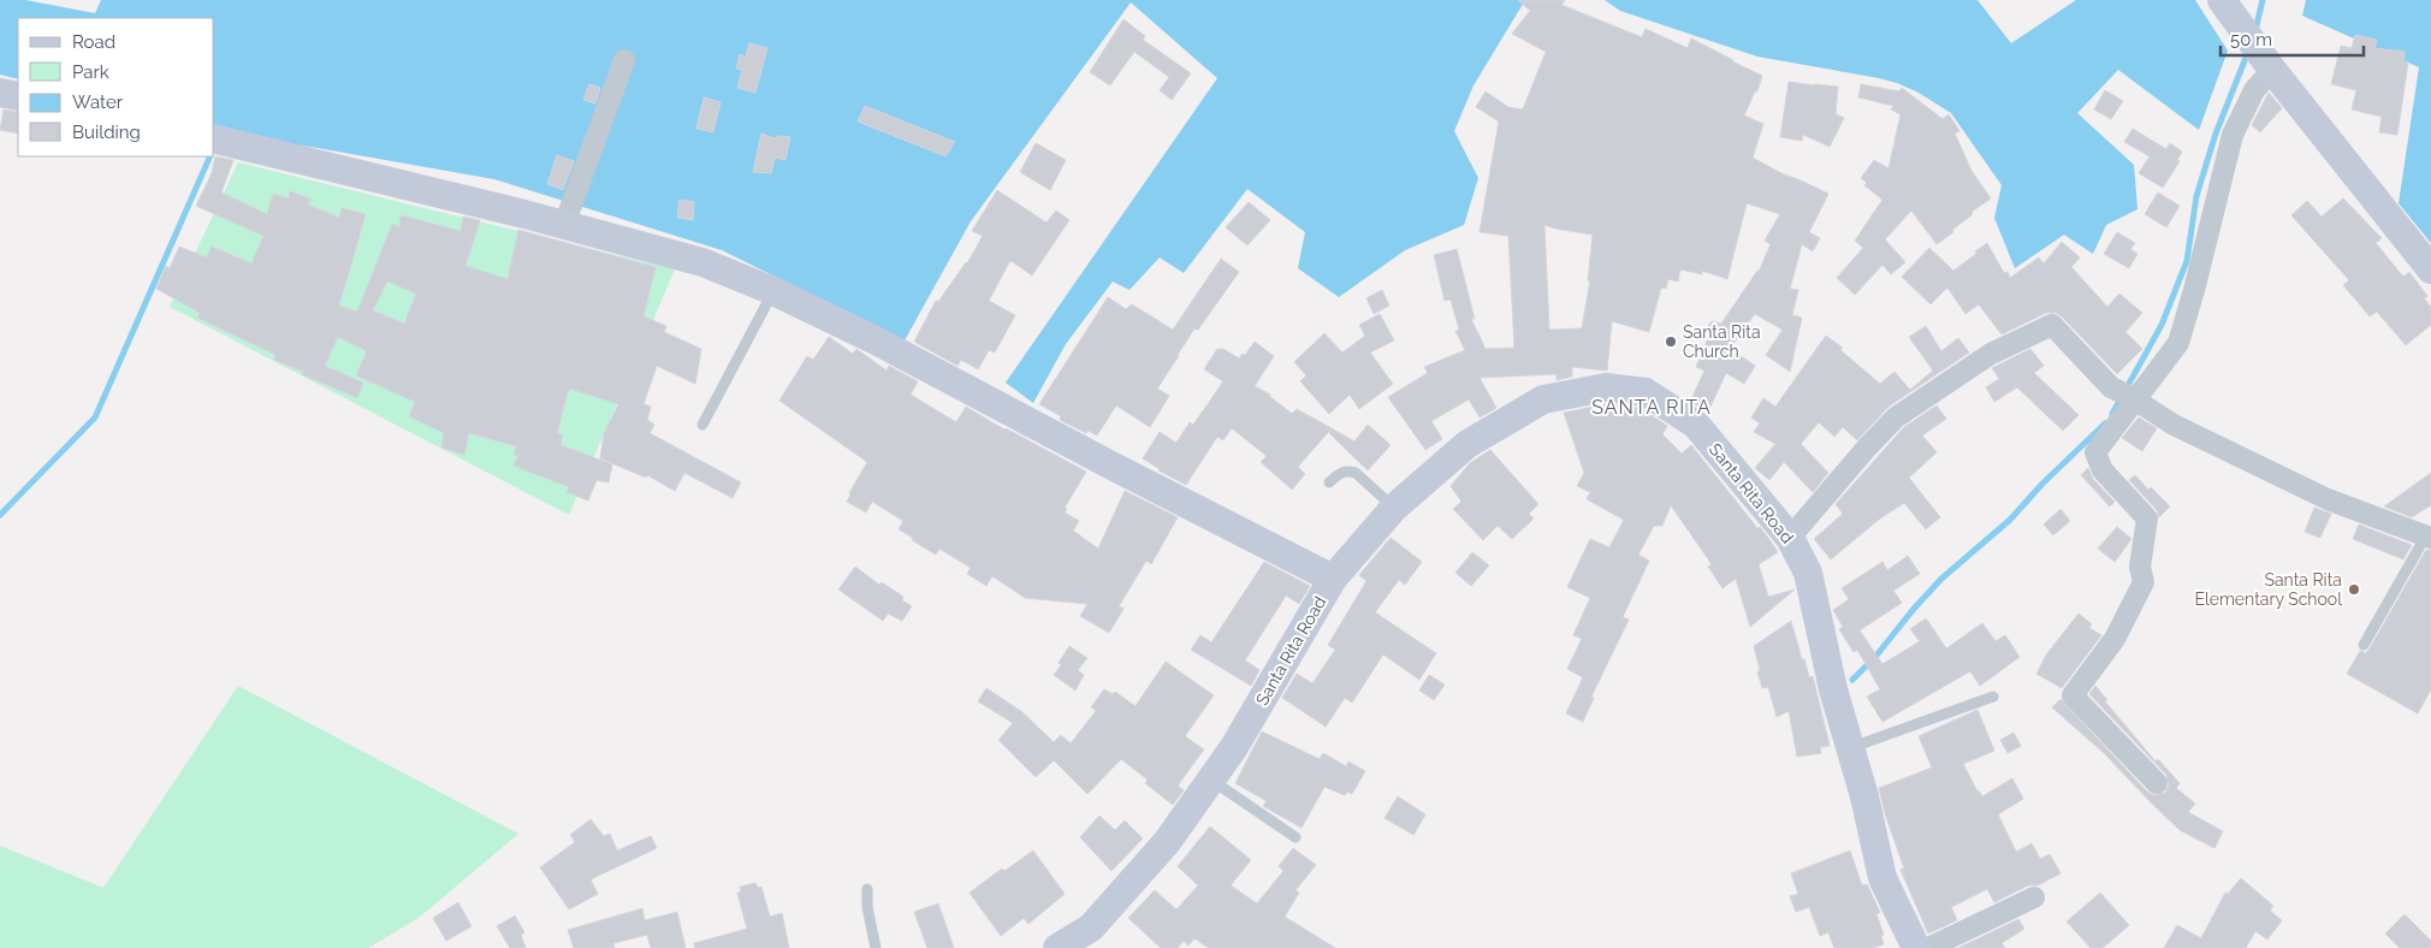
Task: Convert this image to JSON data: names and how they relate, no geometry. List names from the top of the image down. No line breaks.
{"streets":{"street":["Santa Rita Road"]},"districts":["SANTA RITA"],"places":["Santa Rita Church","Santa Rita Elementary School"],"legend":["Road","Park","Water","Building"],"scale_bar":"50 m"}
